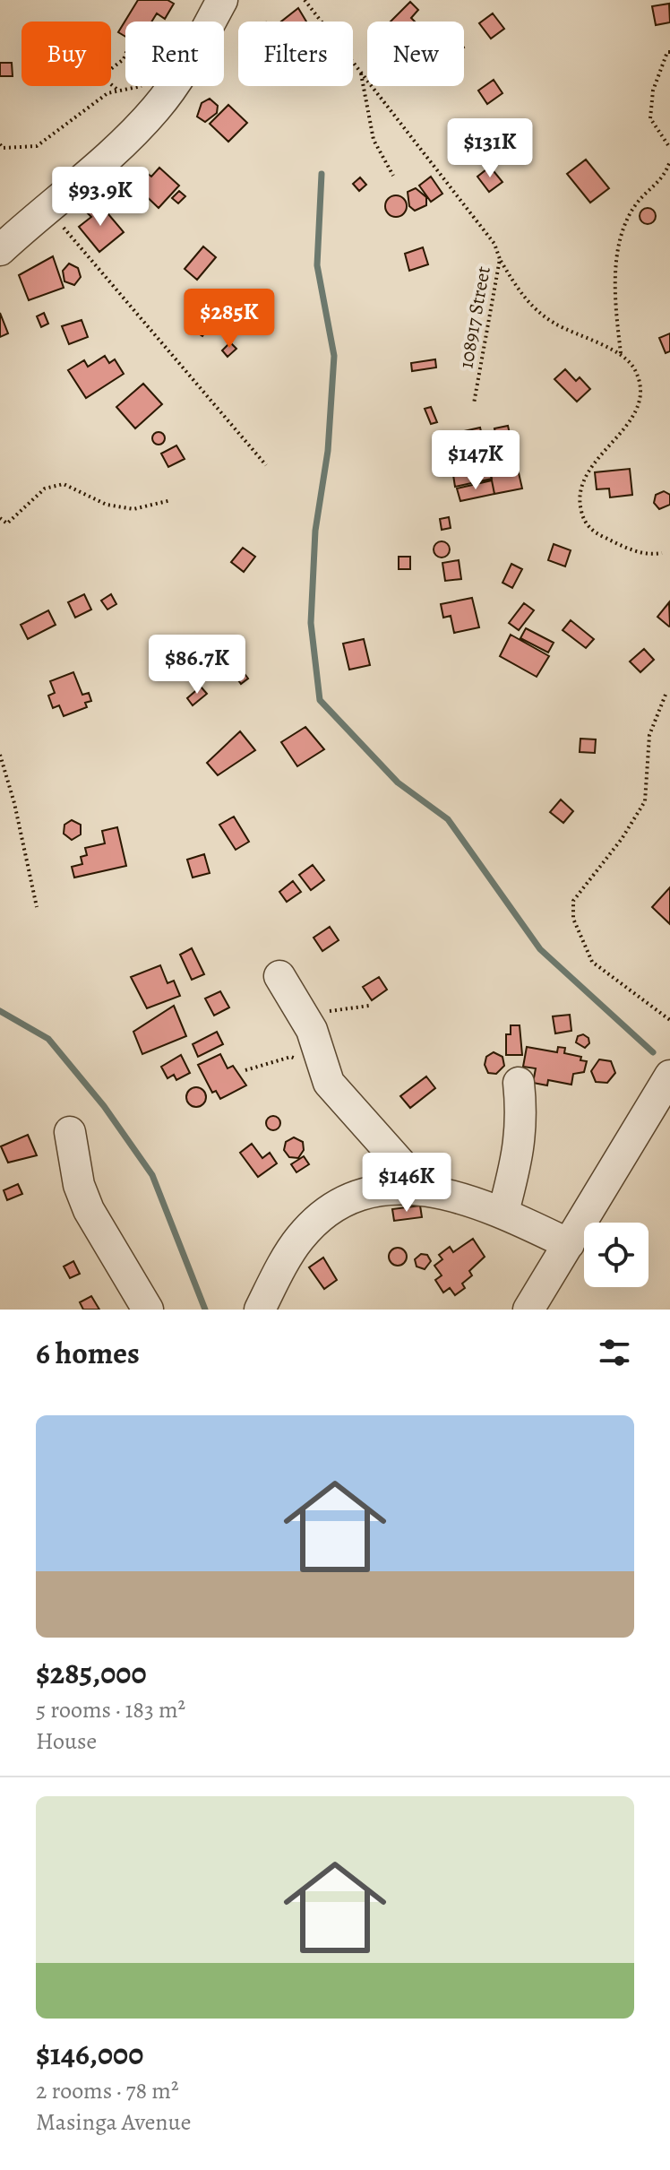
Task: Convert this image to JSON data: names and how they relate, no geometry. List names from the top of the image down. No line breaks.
{"streets":{"path":["108917 Street"]},"page":{"chip":["Buy","Rent","Filters","New"],"price":["$131K","$93.9K","$285K","$147K","$86.7K","$146K"],"heading":"6 homes","list":[{"name":"$285,000","note":"5 rooms · 183 m² · House"},{"name":"$146,000","note":"2 rooms · 78 m² · Masinga Avenue"}]}}
